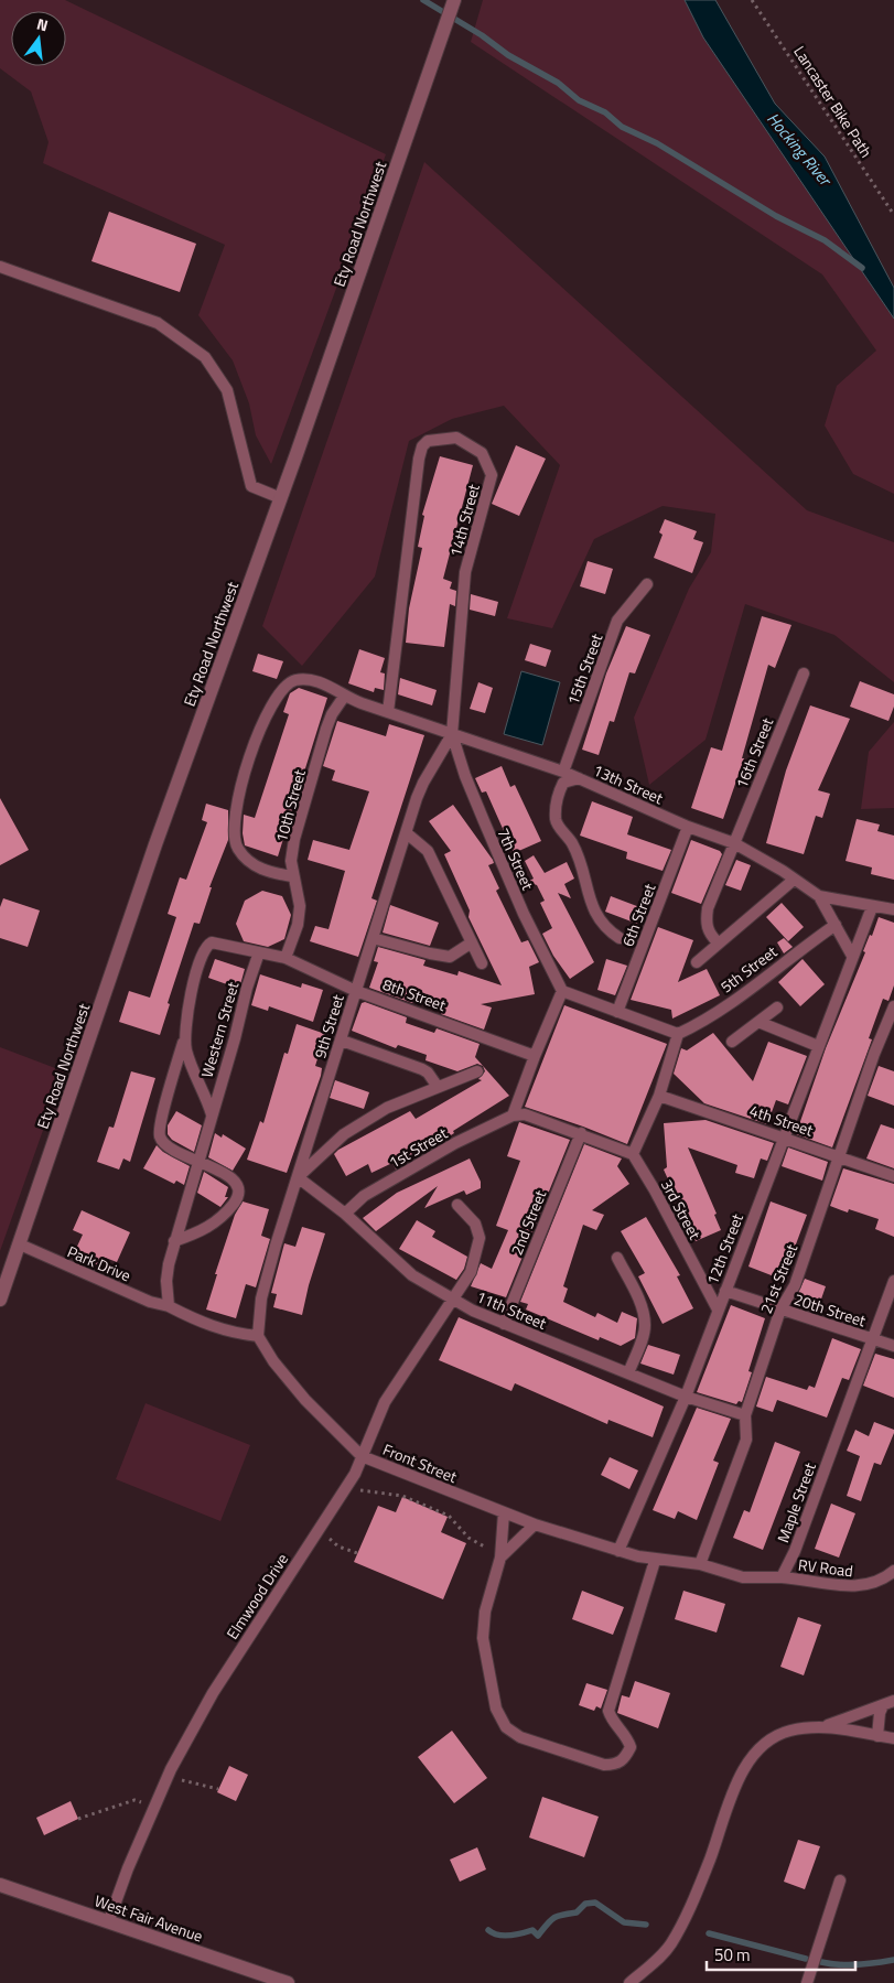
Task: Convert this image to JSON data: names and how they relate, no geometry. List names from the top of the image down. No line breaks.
{"streets":{"street":["Ety Road Northwest","West Fair Avenue"],"lane":["14th Street","15th Street","16th Street","13th Street","10th Street","7th Street","6th Street","5th Street","8th Street","9th Street","Western Street","4th Street","1st Street","3rd Street","2nd Street","12th Street","Park Drive","21st Street","11th Street","20th Street","Front Street","Maple Street","RV Road","Elmwood Drive"],"path":["Lancaster Bike Path"]},"crossings":[["Ety Road Northwest","Park Drive"],["14th Street","13th Street"],["14th Street","7th Street"],["14th Street","9th Street"],["15th Street","13th Street"],["16th Street","13th Street"],["13th Street","10th Street"],["13th Street","7th Street"],["13th Street","6th Street"],["13th Street","9th Street"],["13th Street","12th Street"],["10th Street","8th Street"],["10th Street","Western Street"],["7th Street","9th Street"],["8th Street","9th Street"],["8th Street","Western Street"],["9th Street","11th Street"],["9th Street","Front Street"],["Western Street","Park Drive"],["4th Street","12th Street"],["4th Street","21st Street"],["1st Street","11th Street"],["3rd Street","12th Street"],["2nd Street","11th Street"],["12th Street","11th Street"],["12th Street","20th Street"],["12th Street","Front Street"],["21st Street","11th Street"],["21st Street","20th Street"],["11th Street","Elmwood Drive"],["20th Street","Maple Street"],["Front Street","Elmwood Drive"],["Maple Street","RV Road"],["Elmwood Drive","West Fair Avenue"]],"water":["Hocking River"],"scale_bar":"50 m","north":"top"}
